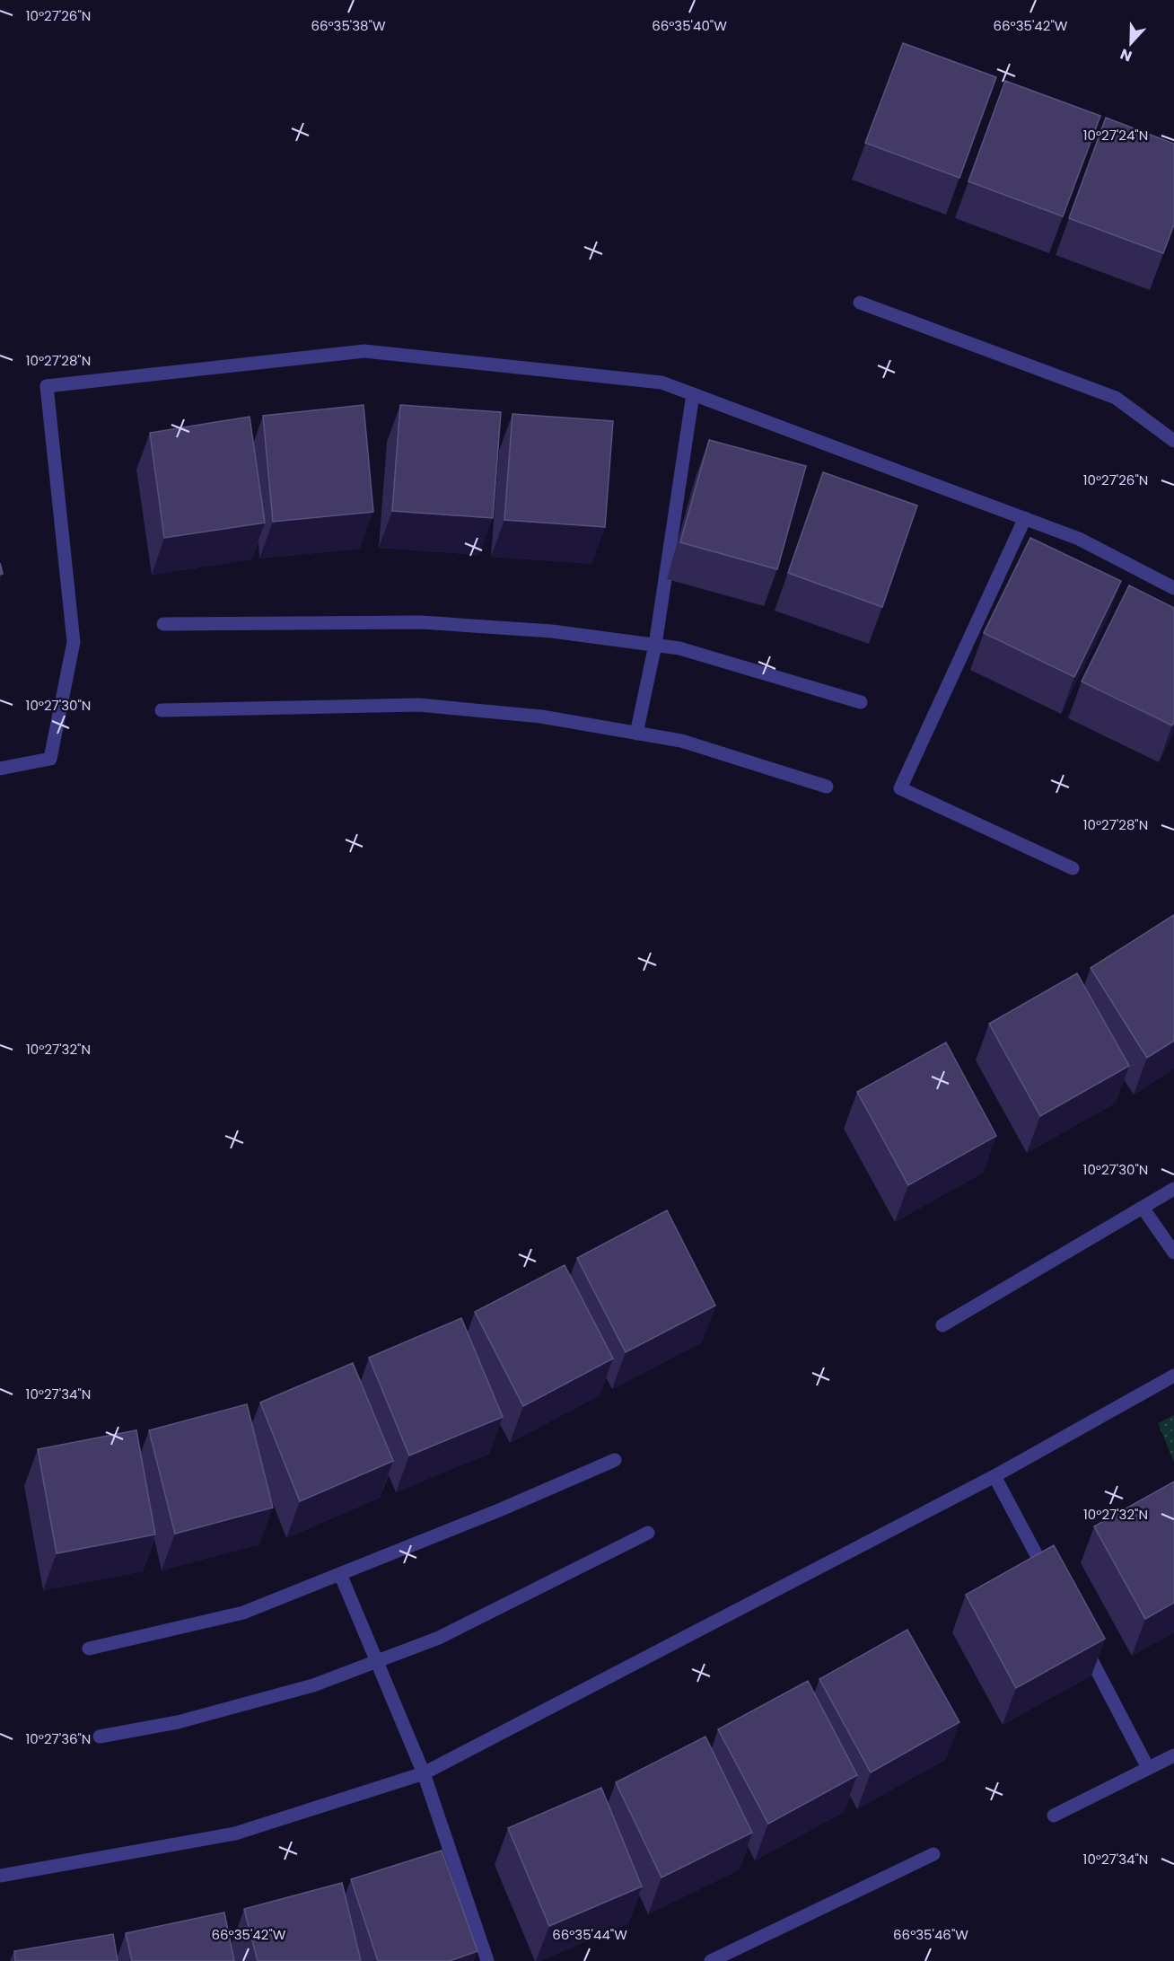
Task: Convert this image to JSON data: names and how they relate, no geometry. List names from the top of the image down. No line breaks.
{"north":"bottom","coordinates":["10°27'26\"N","66°35'38\"W","66°35'40\"W","66°35'42\"W","10°27'24\"N","10°27'28\"N","10°27'30\"N","10°27'32\"N","10°27'34\"N","10°27'36\"N","66°35'44\"W","66°35'46\"W"]}
